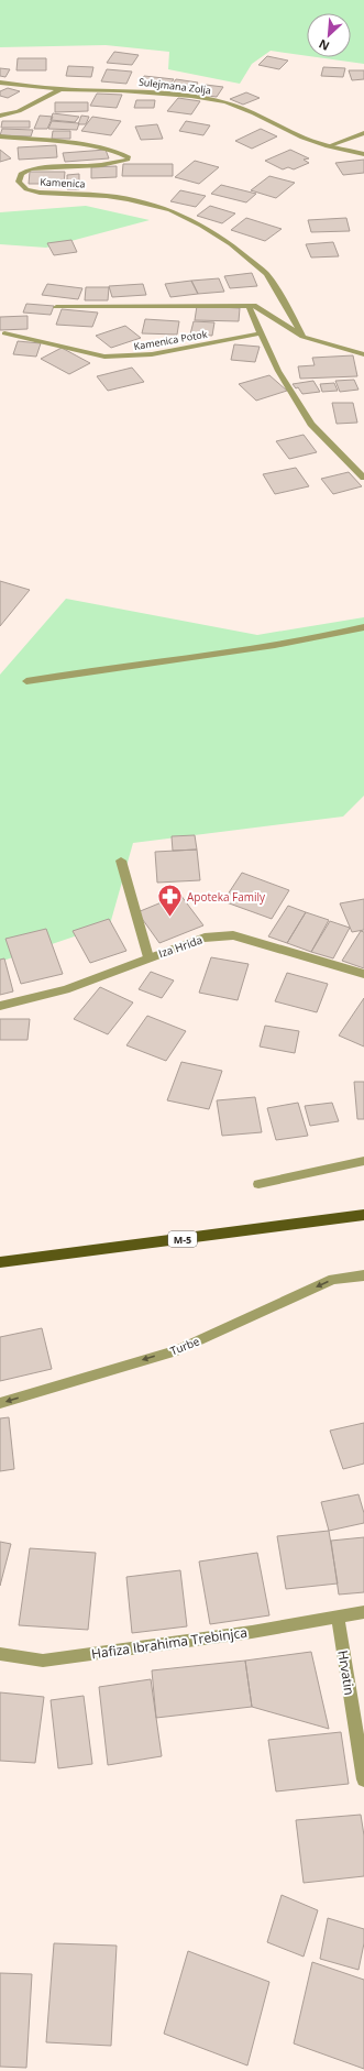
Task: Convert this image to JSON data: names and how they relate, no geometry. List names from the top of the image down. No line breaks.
{"streets":{"main road":["M-5"],"street":["Sulejmana Zolja","Kamenica","Kamenica Potok","Iza Hrida","Turbe","Hafiza Ibrahima Trebinjca","Hrvatin"]},"crossings":[["Hafiza Ibrahima Trebinjca","Hrvatin"]],"one_way":["Turbe"],"places":{"pharmacy":["Apoteka Family"]},"north":"bottom left"}
